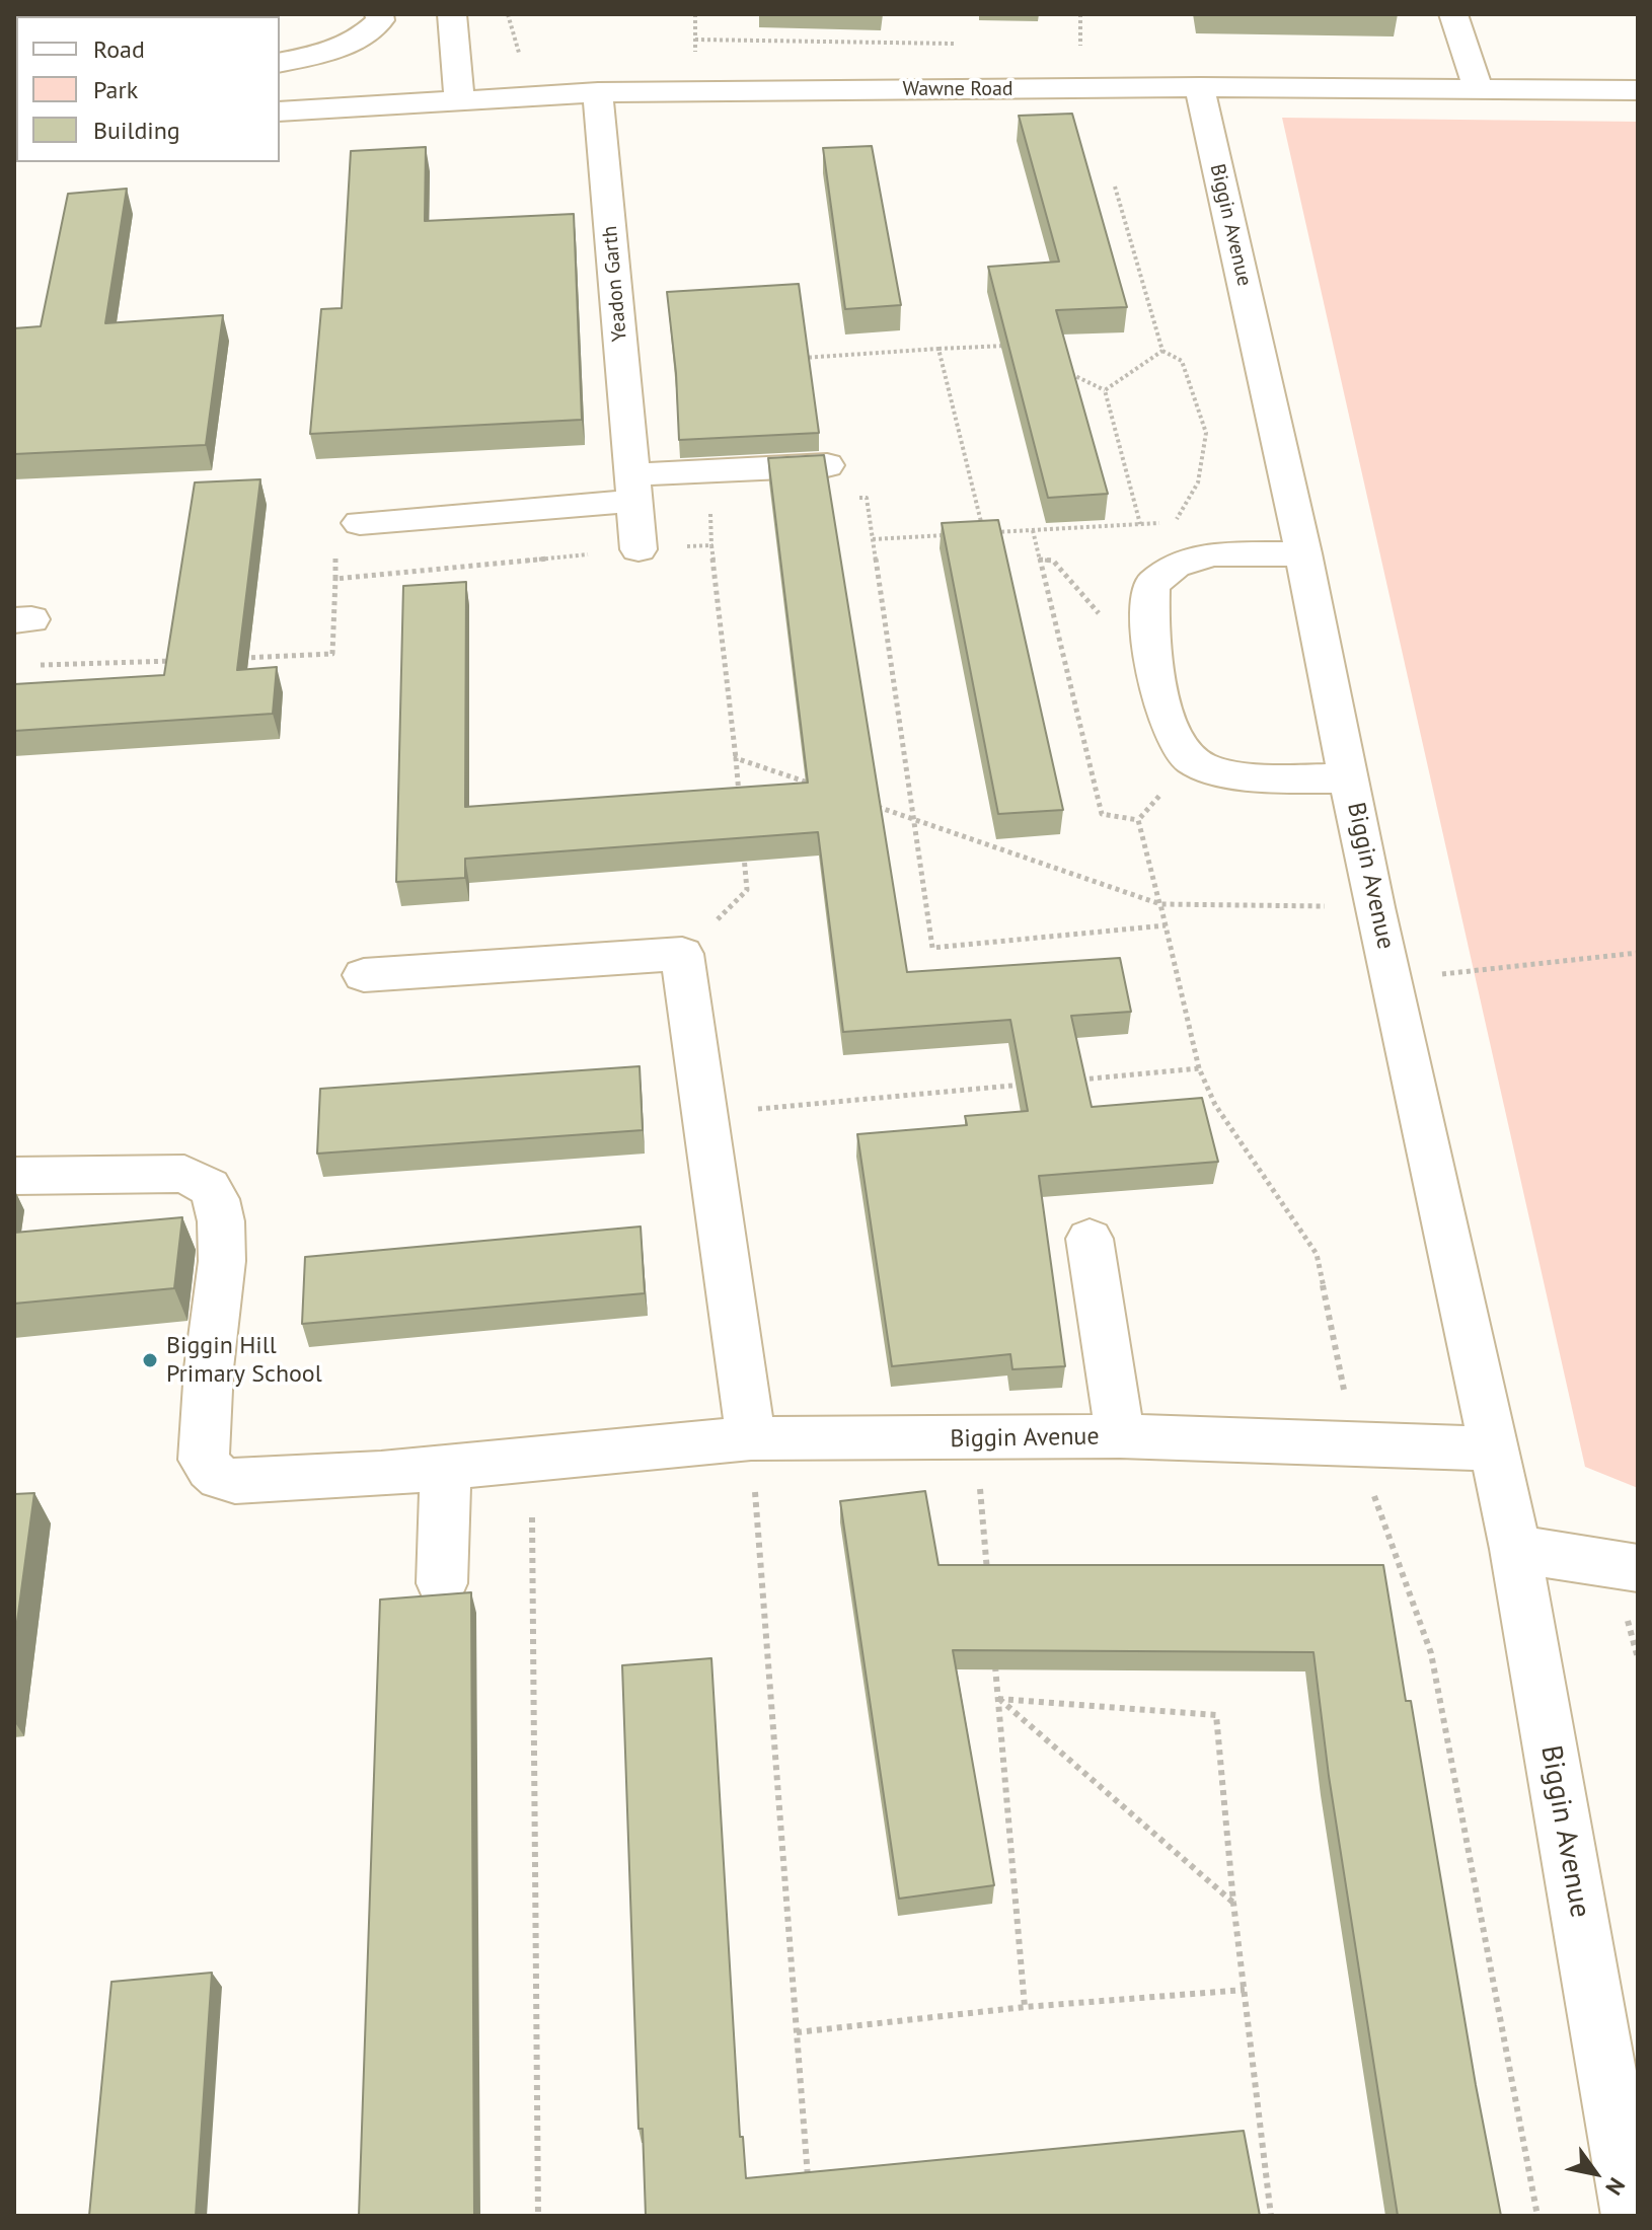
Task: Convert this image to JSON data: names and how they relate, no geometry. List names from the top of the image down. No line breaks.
{"streets":{"street":["Wawne Road","Biggin Avenue","Yeadon Garth"]},"crossings":[["Wawne Road","Biggin Avenue"],["Wawne Road","Yeadon Garth"]],"places":["Biggin Hill Primary School"],"legend":["Road","Park","Building"],"north":"bottom right"}
